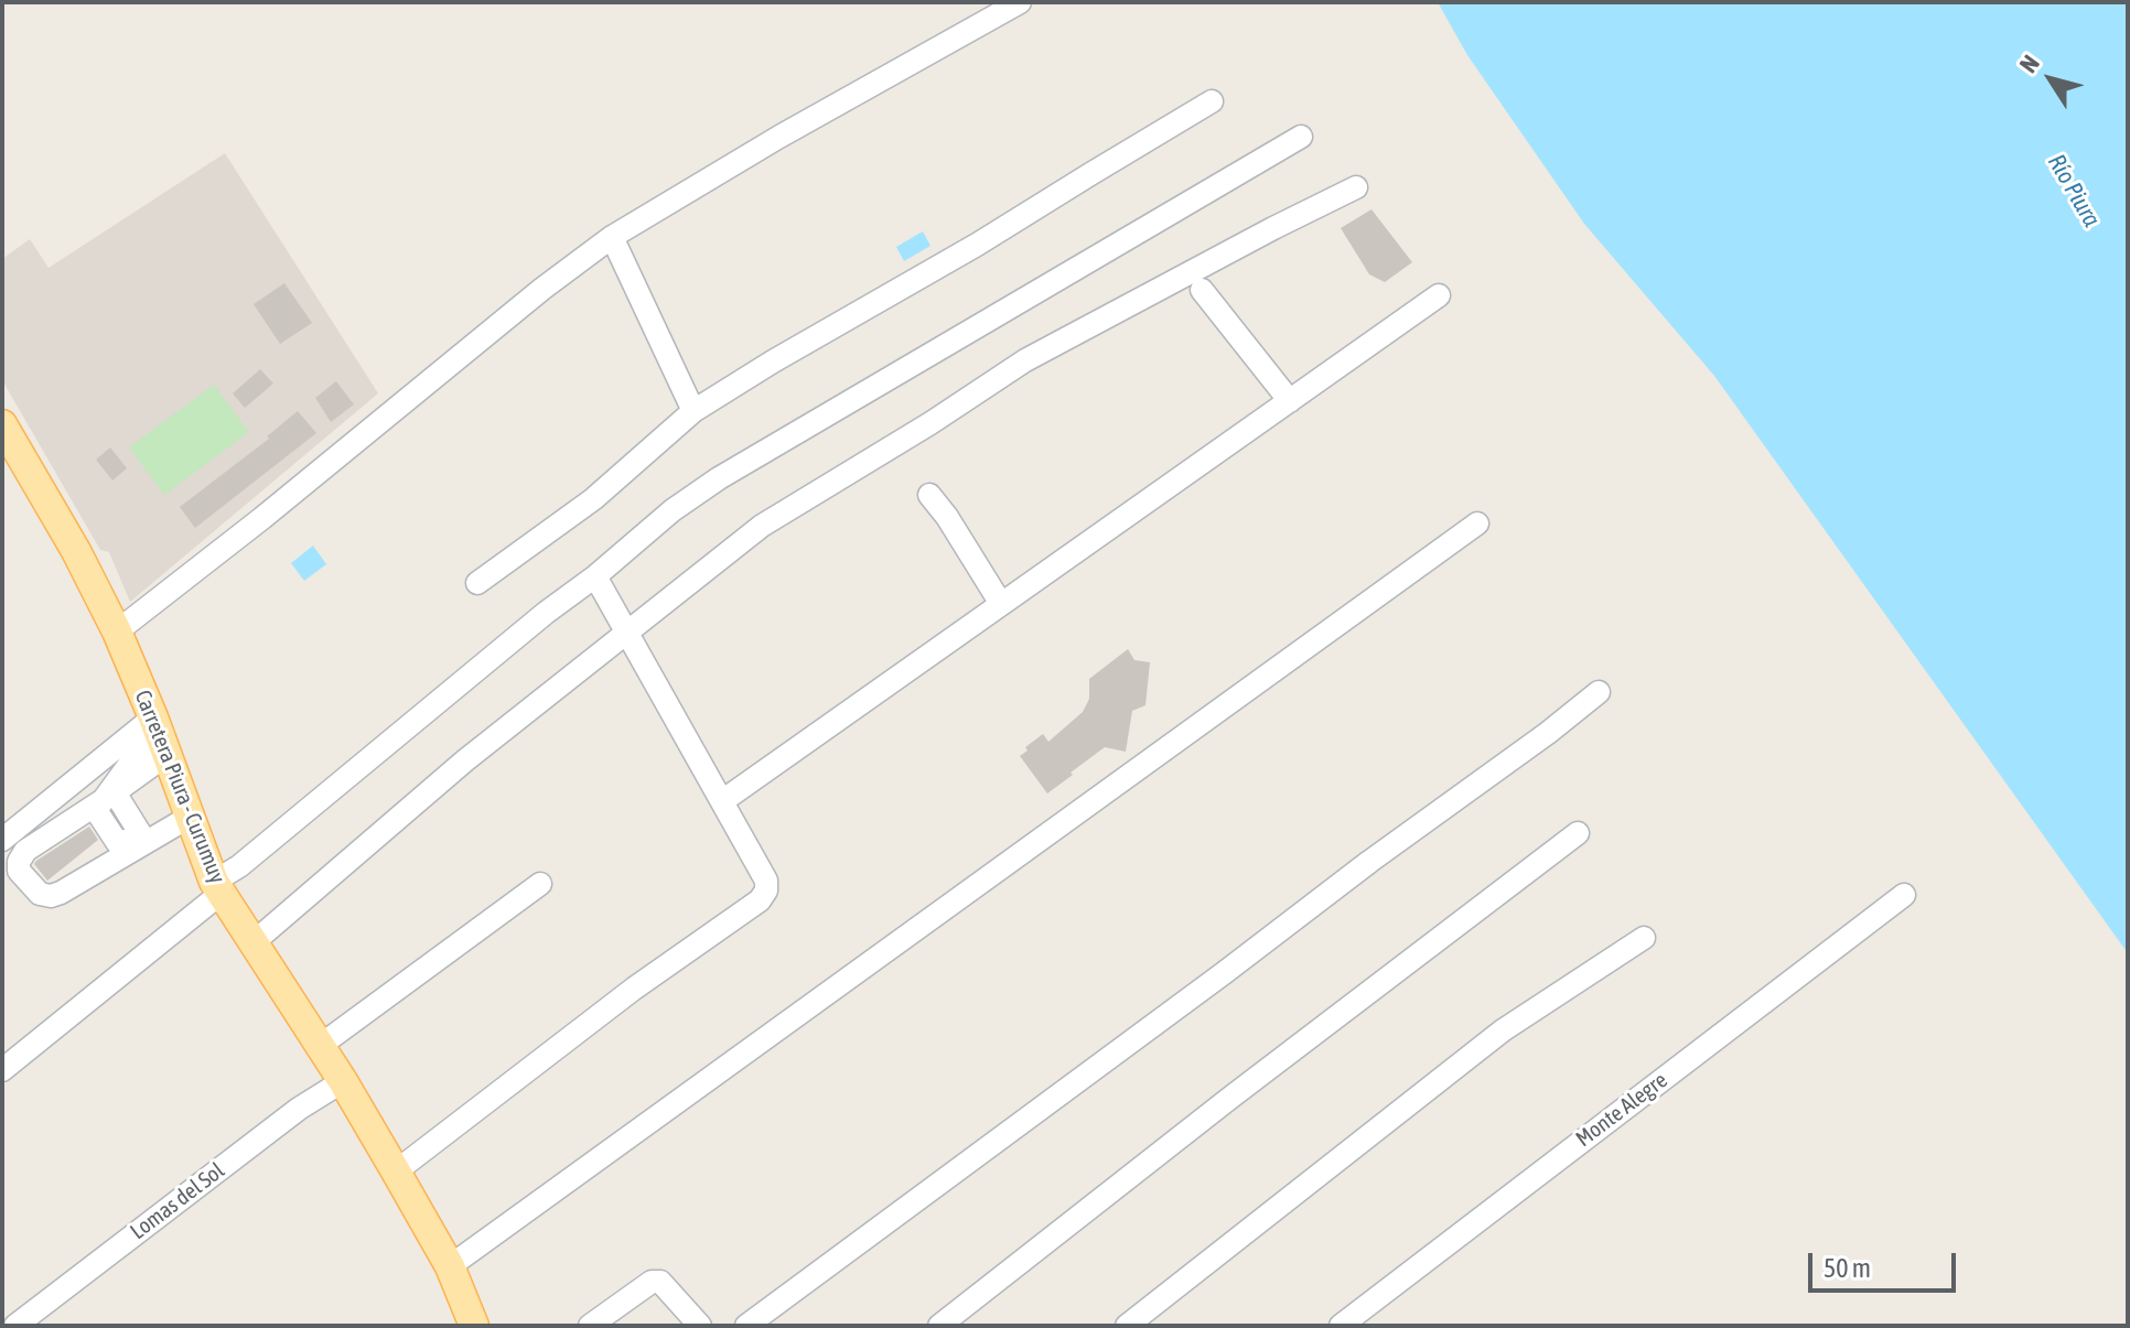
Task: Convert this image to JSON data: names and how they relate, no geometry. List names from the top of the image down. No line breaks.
{"streets":{"main road":["Carretera Piura - Curumuy"],"street":["Monte Alegre","Lomas del Sol"]},"crossings":[["Carretera Piura - Curumuy","Lomas del Sol"]],"water":["Río Piura"],"scale_bar":"50 m","north":"top left"}
